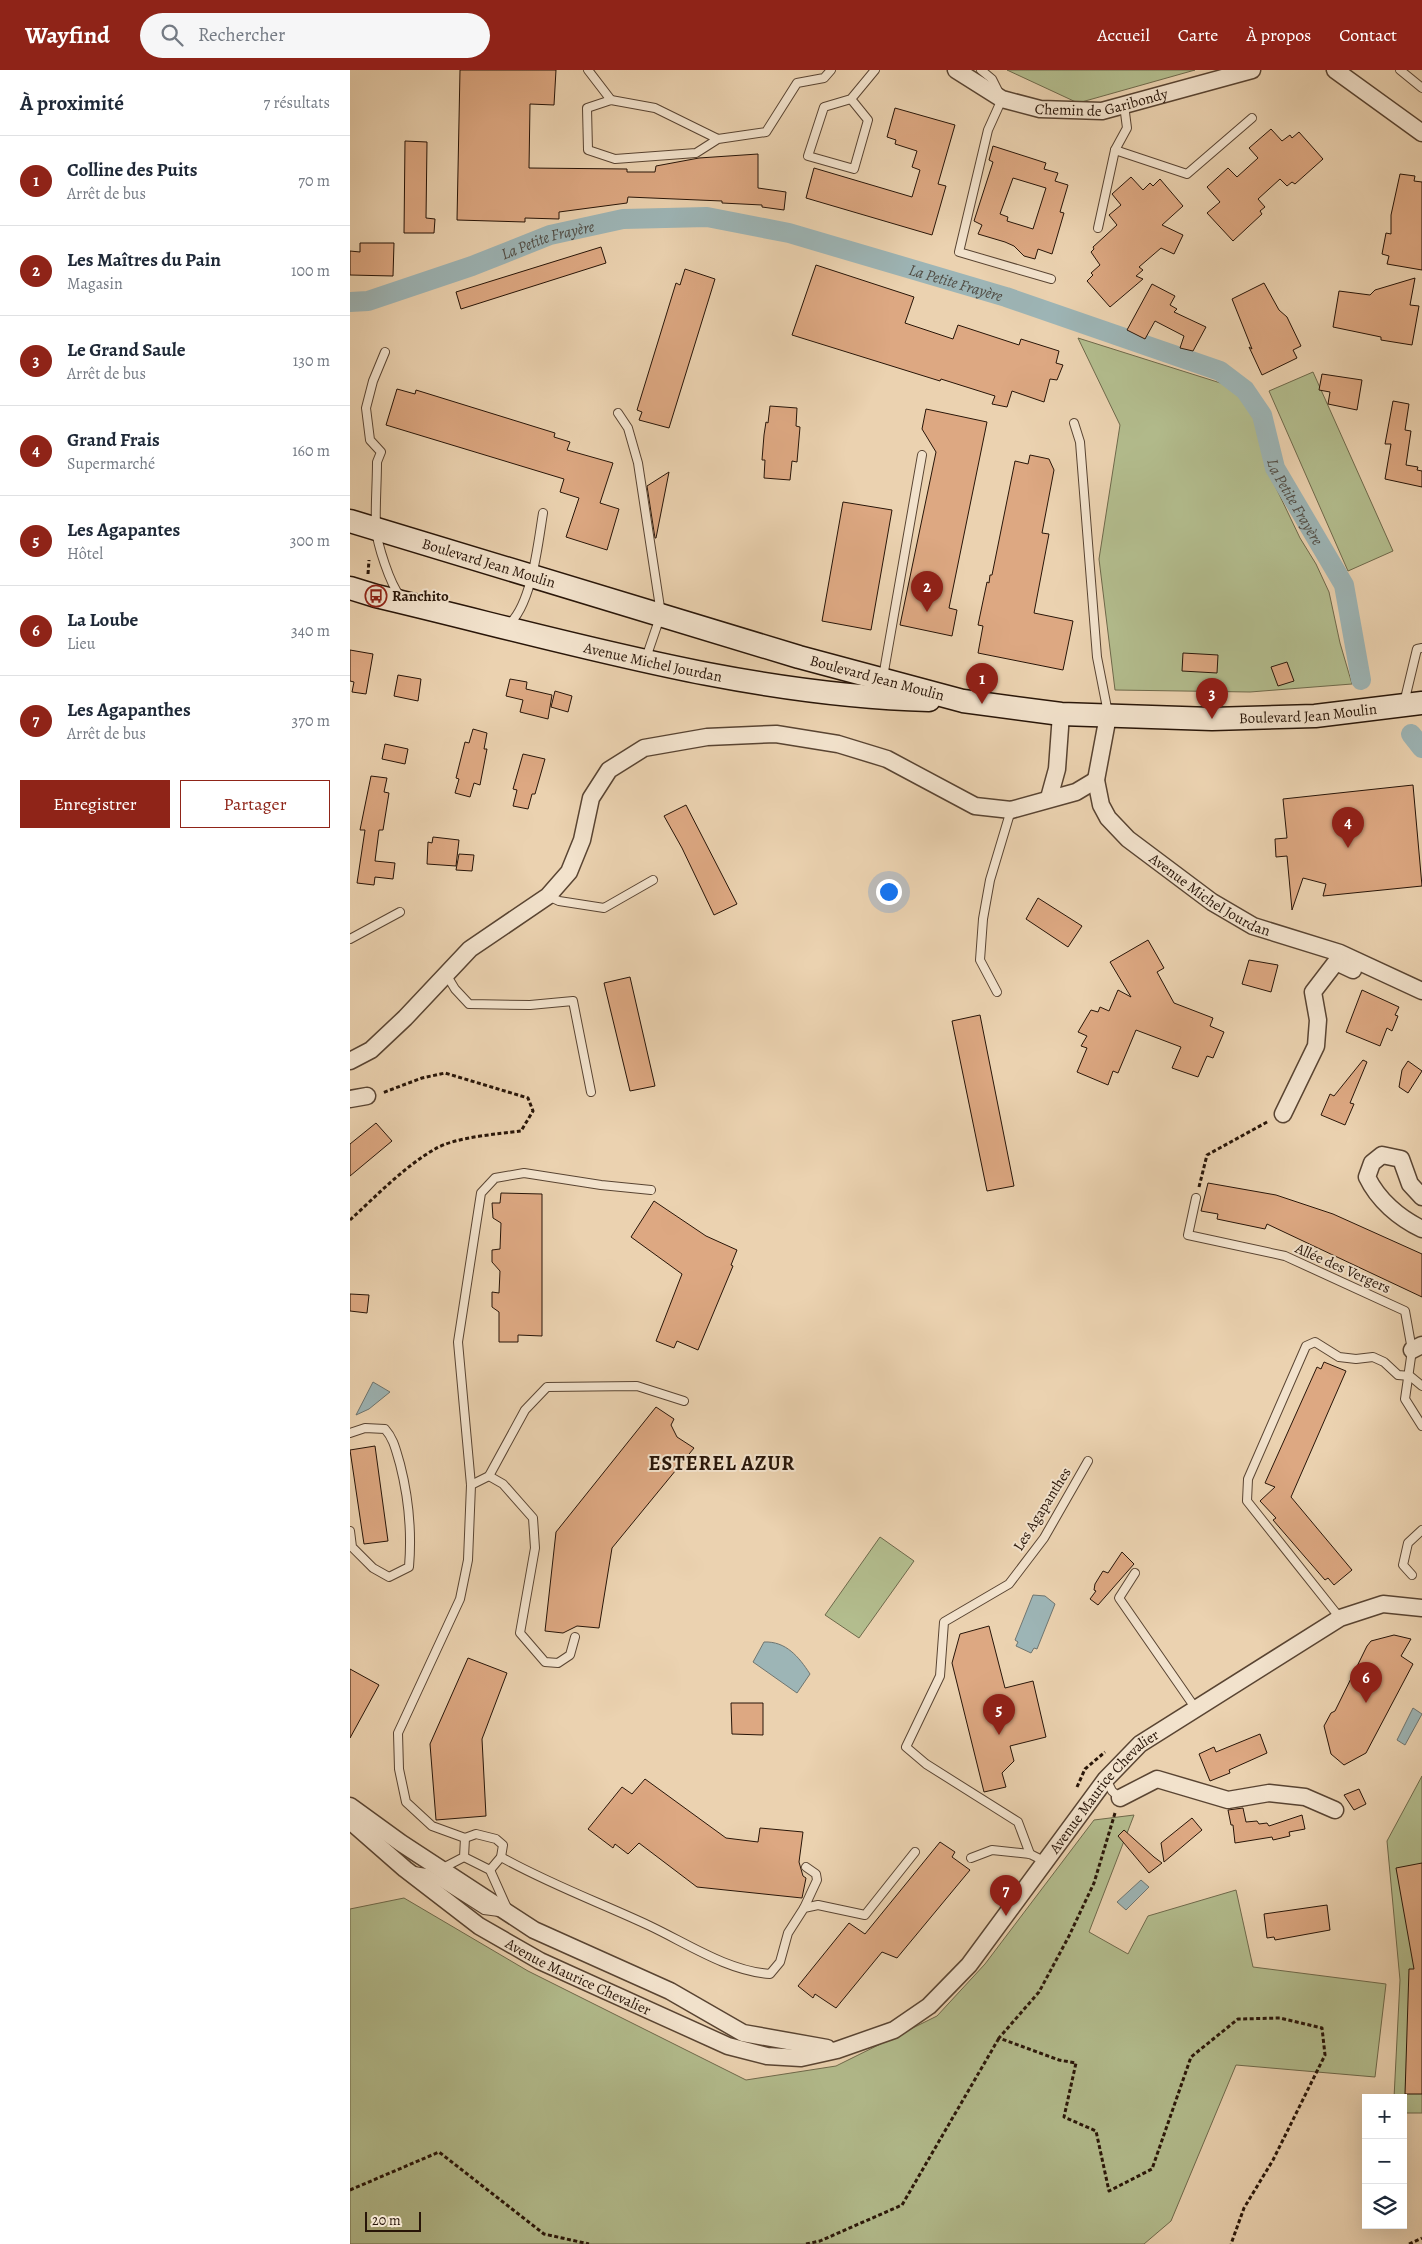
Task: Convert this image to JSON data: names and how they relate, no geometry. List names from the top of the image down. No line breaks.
{"streets":{"main road":["Boulevard Jean Moulin","Avenue Michel Jourdan"],"street":["Chemin de Garibondy","Avenue Maurice Chevalier"],"lane":["Allée des Vergers","Les Agapanthes"]},"crossings":[["Boulevard Jean Moulin","Avenue Michel Jourdan"]],"districts":["ESTEREL AZUR"],"water":["La Petite Frayère"],"places":{"bus stop":["Ranchito"]},"scale_bar":"20 m","page":{"header":"Wayfind","search":"Rechercher","nav":["Accueil","Carte","À propos","Contact"],"heading":["À proximité","7 résultats"],"list":[{"mark":"1","name":"Colline des Puits","note":"Arrêt de bus","value":"70 m"},{"mark":"2","name":"Les Maîtres du Pain","note":"Magasin","value":"100 m"},{"mark":"3","name":"Le Grand Saule","note":"Arrêt de bus","value":"130 m"},{"mark":"4","name":"Grand Frais","note":"Supermarché","value":"160 m"},{"mark":"5","name":"Les Agapantes","note":"Hôtel","value":"300 m"},{"mark":"6","name":"La Loube","note":"Lieu","value":"340 m"},{"mark":"7","name":"Les Agapanthes","note":"Arrêt de bus","value":"370 m"}],"pins":["2","1","3","4","6","5","7"],"buttons":["Enregistrer","Partager"],"map_buttons":["+","−"],"scale":"20 m"}}
